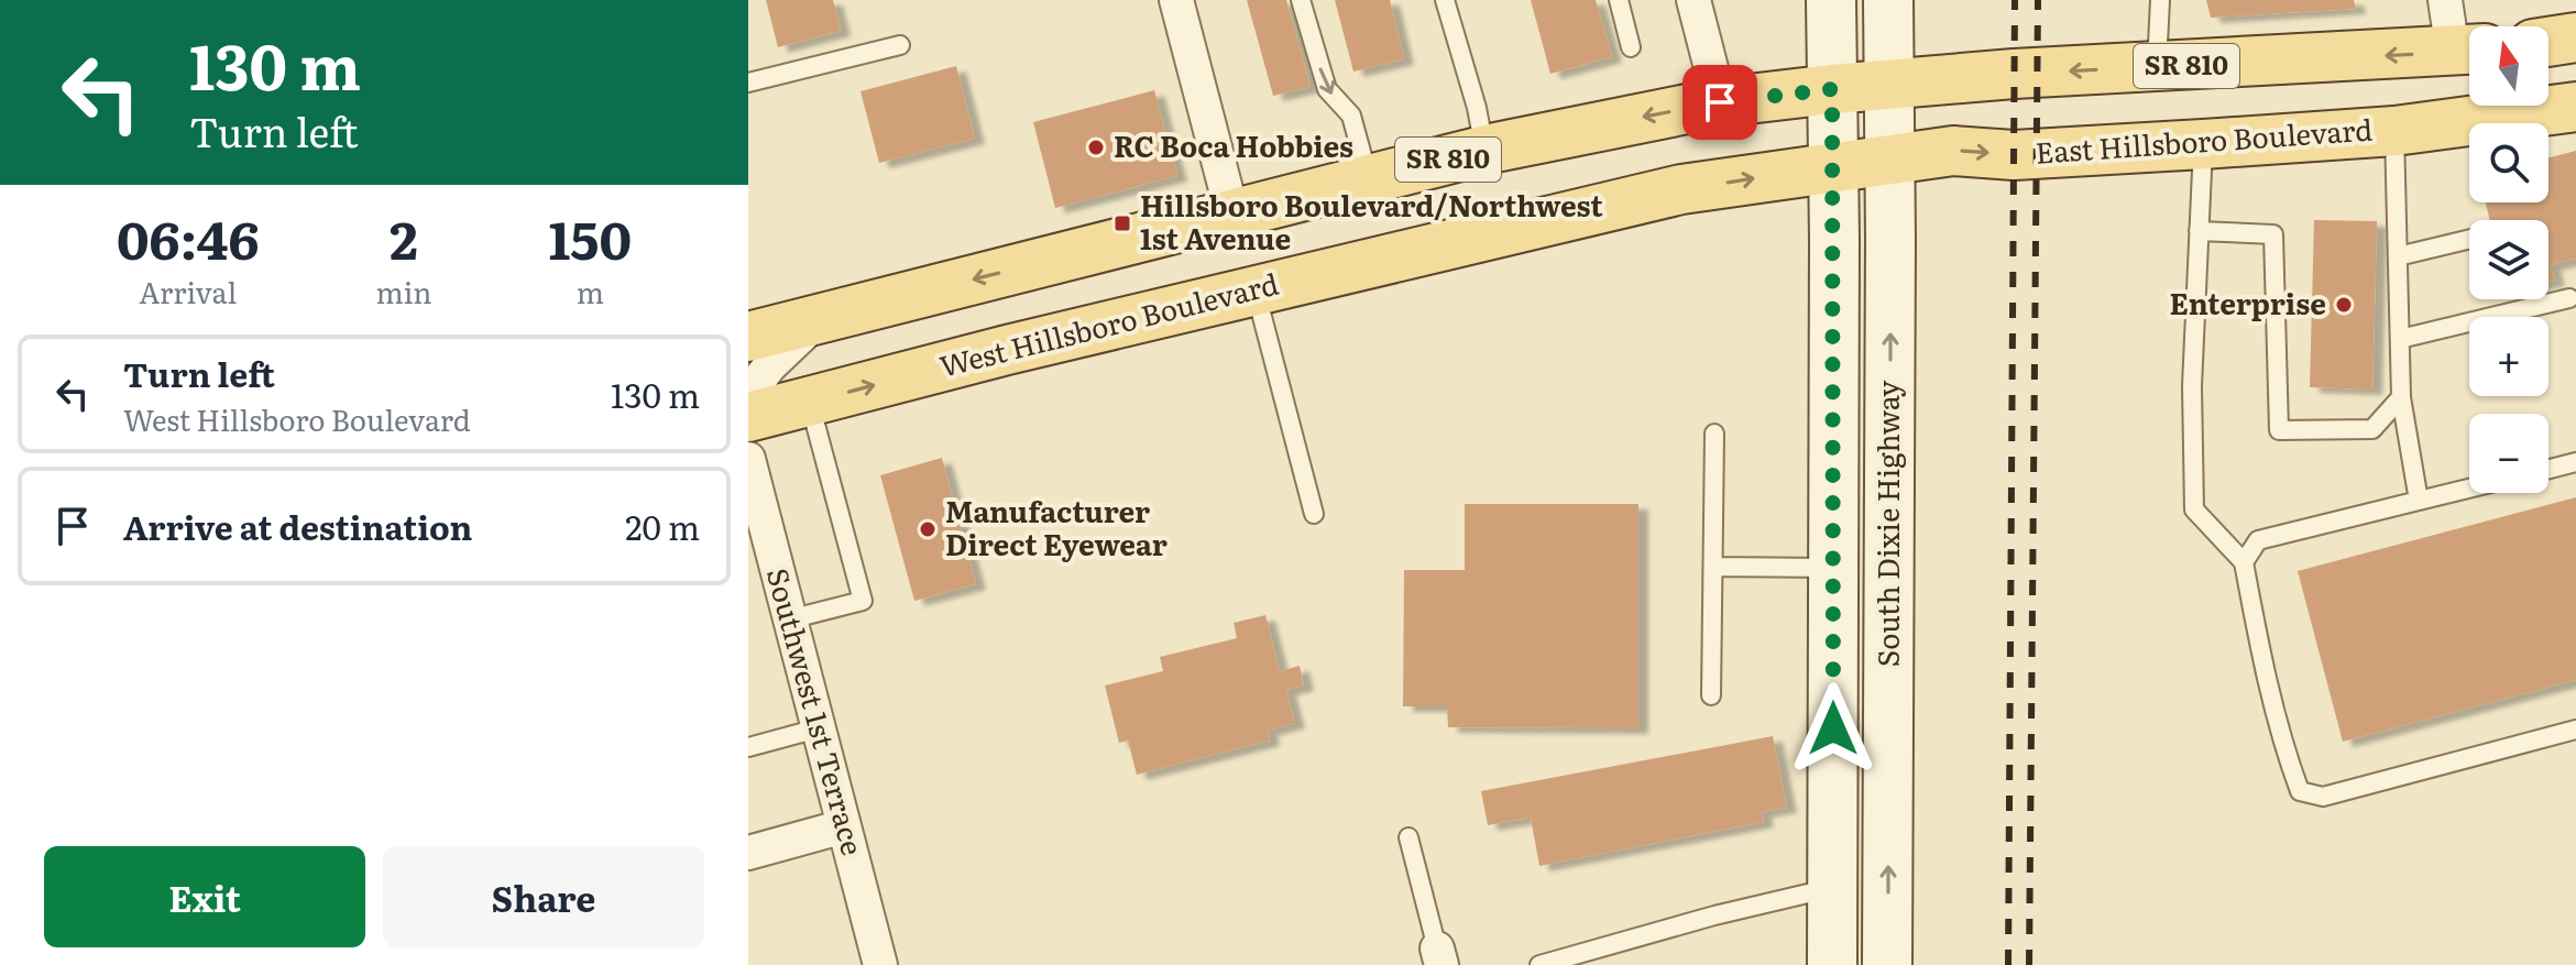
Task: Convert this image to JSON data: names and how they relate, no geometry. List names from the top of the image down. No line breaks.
{"streets":{"main road":["SR 810","East Hillsboro Boulevard","West Hillsboro Boulevard","South Dixie Highway"],"street":["Southwest 1st Terrace"]},"crossings":[["SR 810","South Dixie Highway"],["East Hillsboro Boulevard","West Hillsboro Boulevard"],["East Hillsboro Boulevard","South Dixie Highway"],["West Hillsboro Boulevard","South Dixie Highway"]],"places":{"other":["RC Boca Hobbies","Enterprise","Manufacturer Direct Eyewear"],"transit":["Hillsboro Boulevard/Northwest 1st Avenue"]},"north":"top","page":{"turn":["130 m","Turn left"],"map_buttons":["+","−"],"eta":["06:46","Arrival","2","min","150","m"],"list":[{"name":"Turn left","note":"West Hillsboro Boulevard","value":"130 m"},{"name":"Arrive at destination","value":"20 m"}],"buttons":["Exit","Share"]}}
